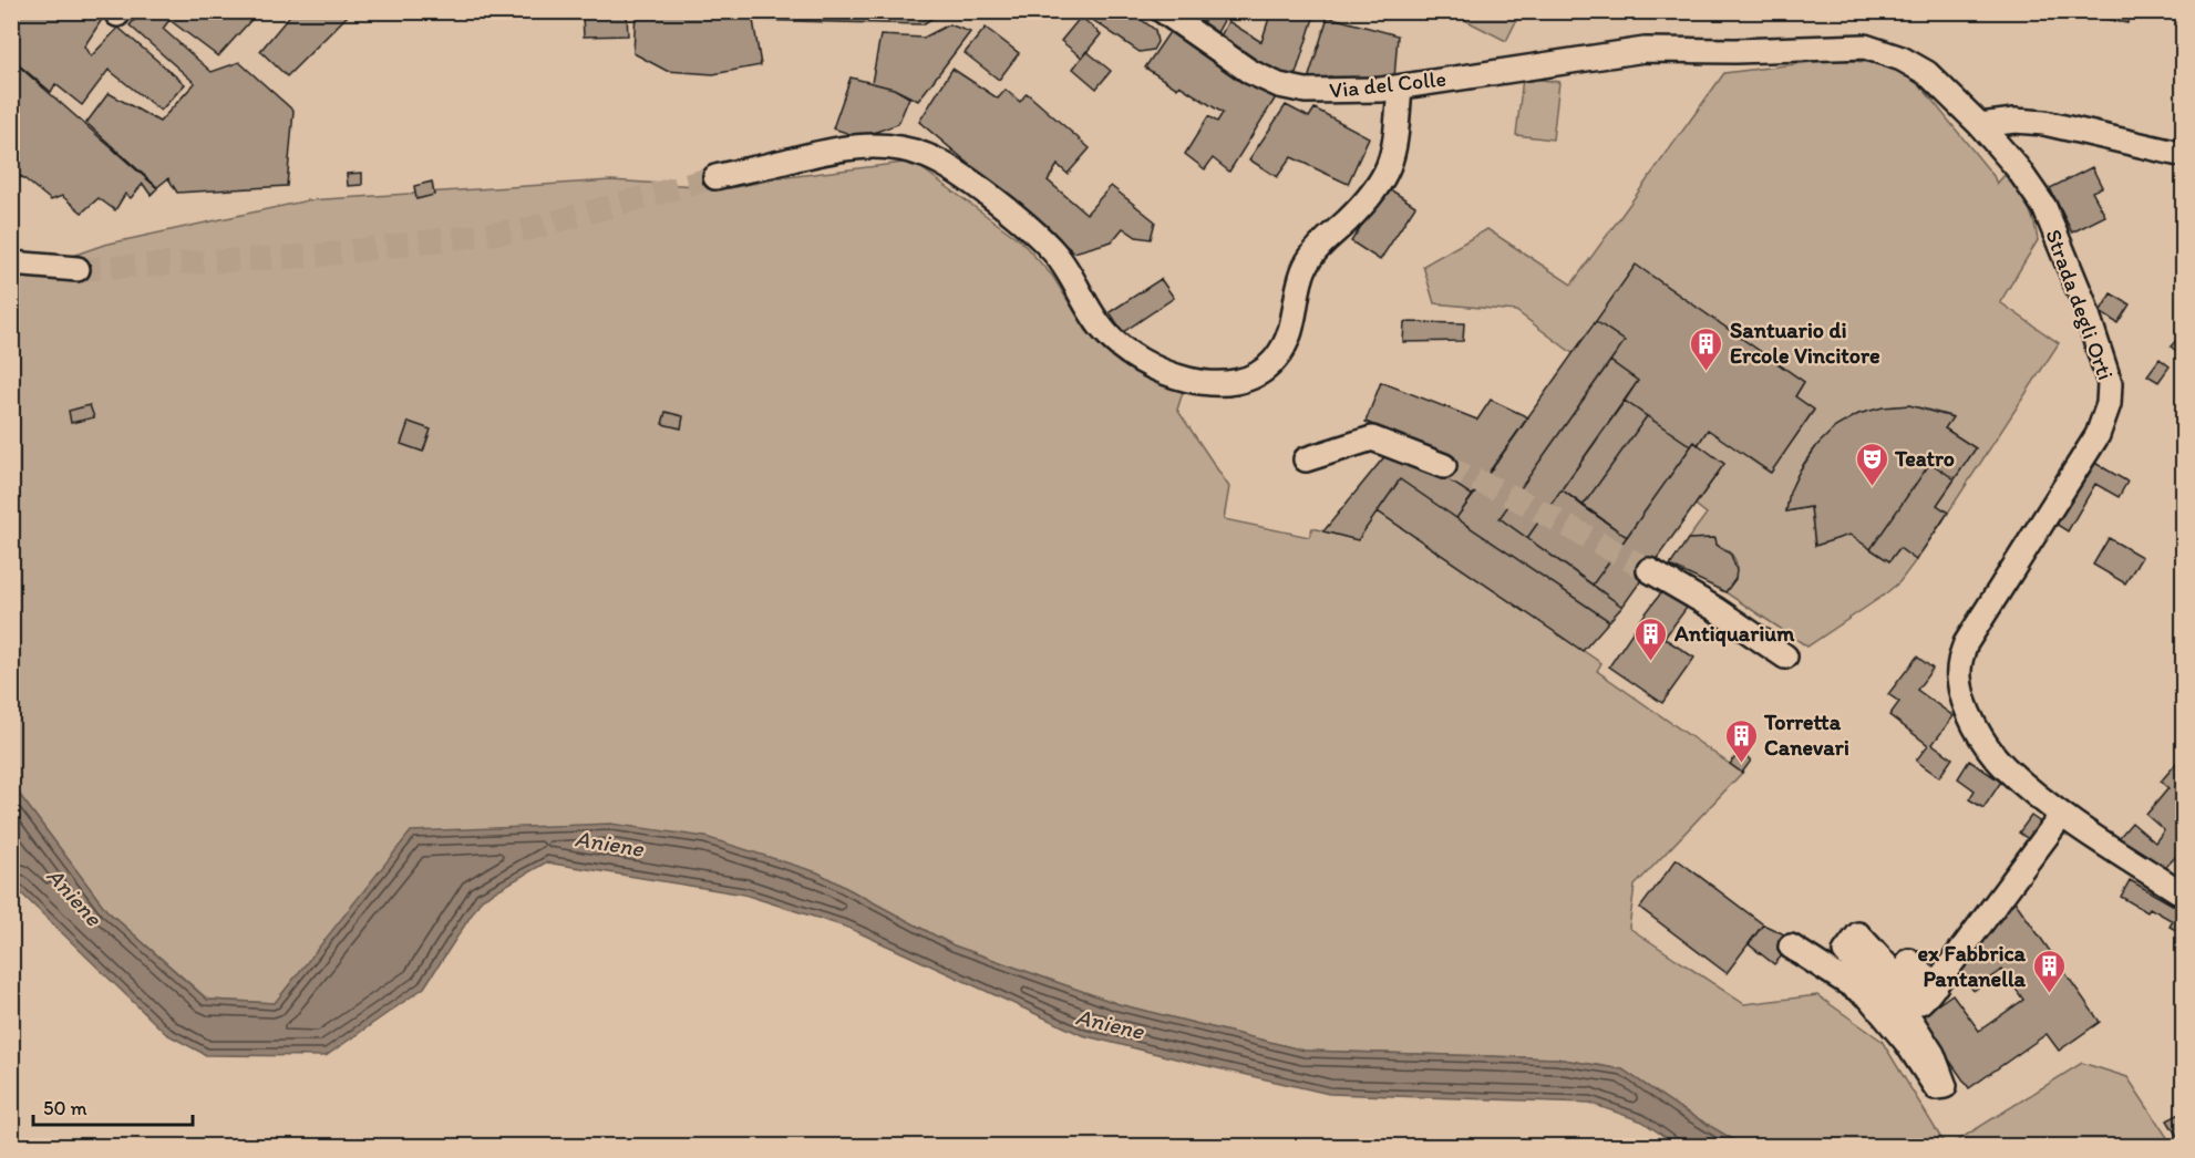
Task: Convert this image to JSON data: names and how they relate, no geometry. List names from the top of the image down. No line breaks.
{"streets":{"street":["Via del Colle","Strada degli Orti"]},"crossings":[["Via del Colle","Strada degli Orti"]],"water":["Aniene"],"places":{"building":["Santuario di Ercole Vincitore","Antiquarium","Torretta Canevari","ex Fabbrica Pantanella"],"theatre":["Teatro"]},"scale_bar":"50 m"}
